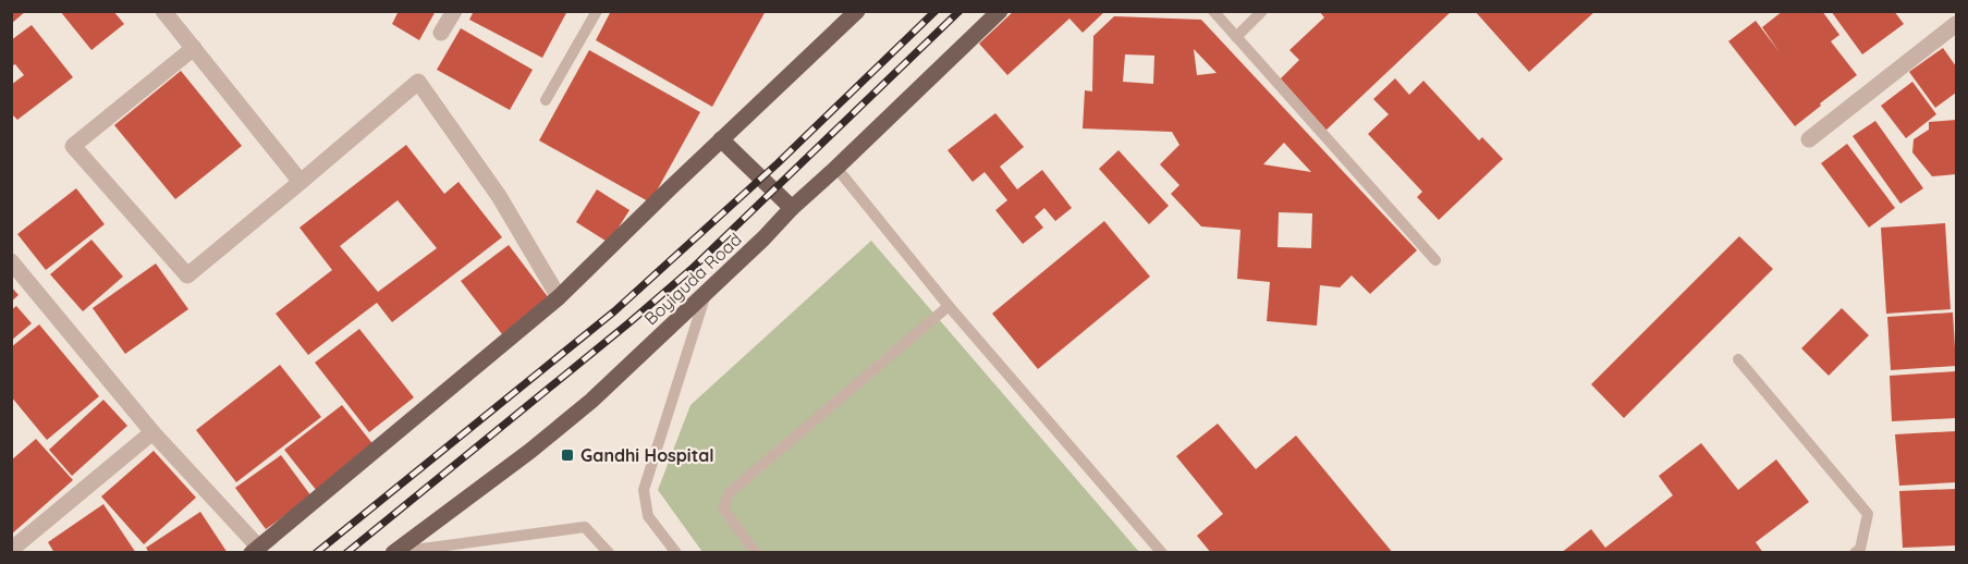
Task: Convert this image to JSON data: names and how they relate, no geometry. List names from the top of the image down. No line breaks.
{"streets":{"main road":["Boyiguda Road"]},"places":{"transit":["Gandhi Hospital"]}}
